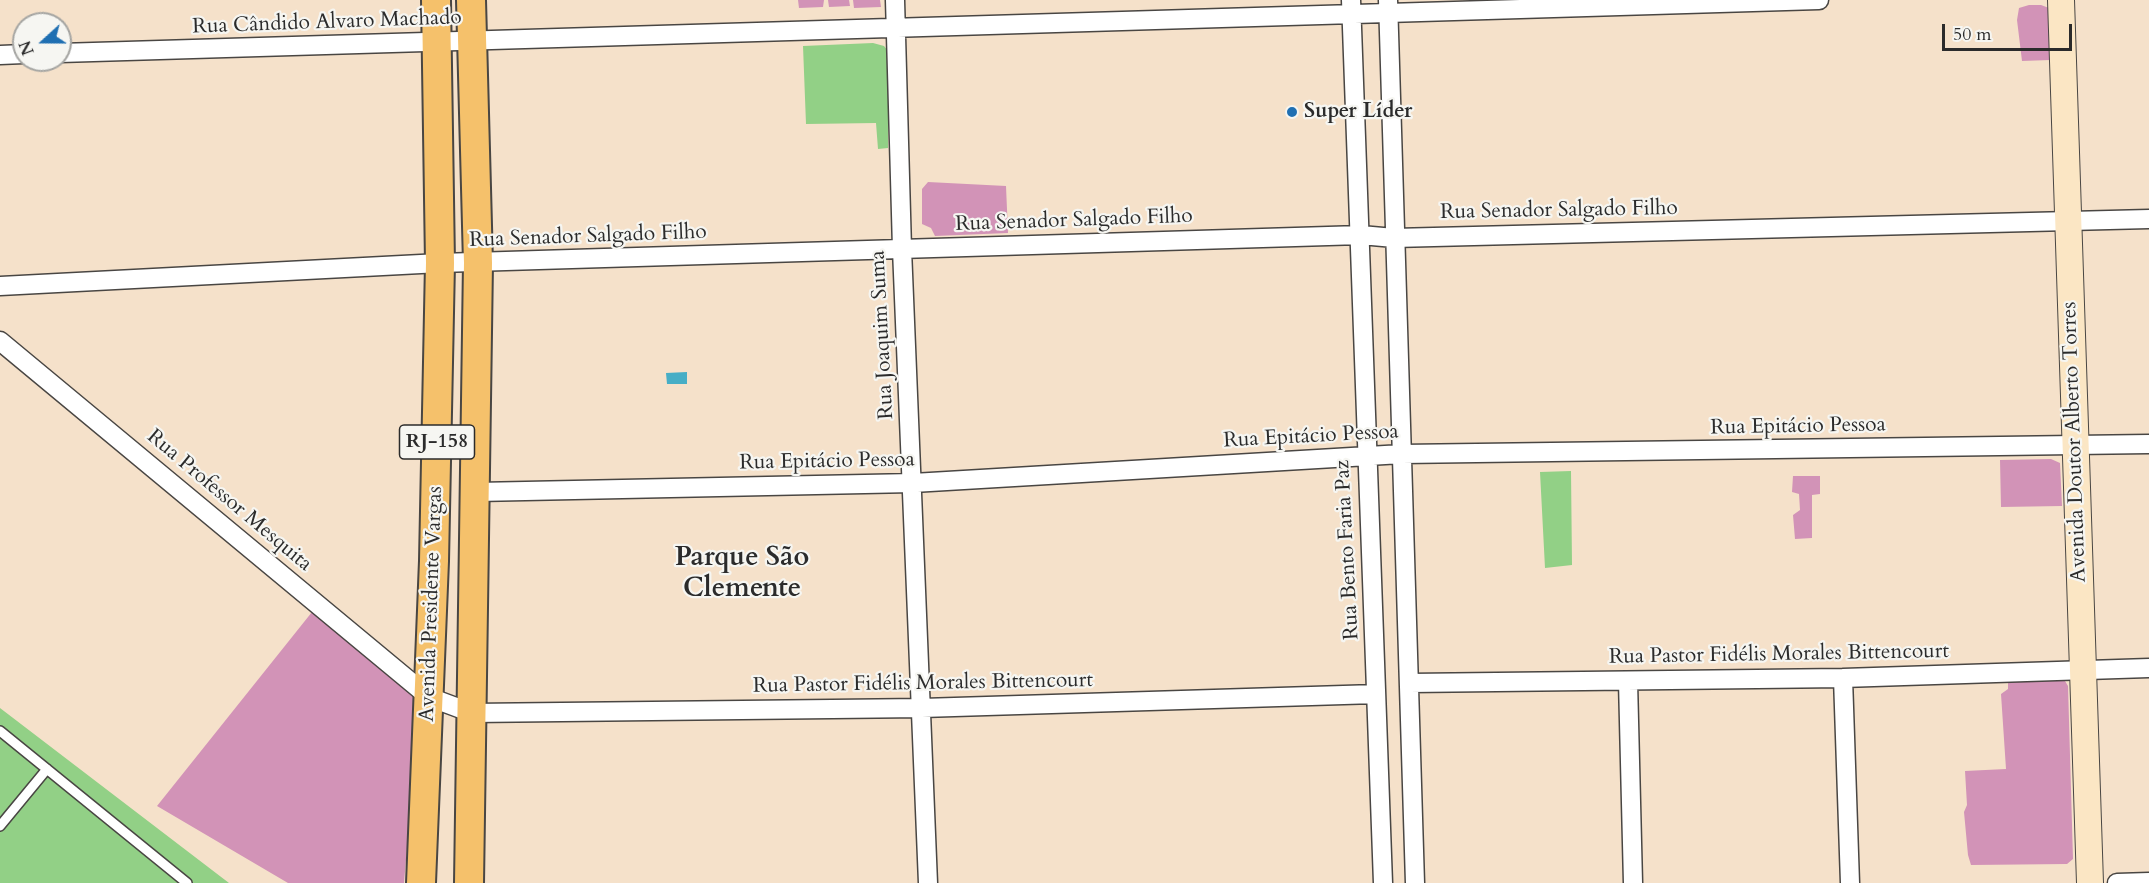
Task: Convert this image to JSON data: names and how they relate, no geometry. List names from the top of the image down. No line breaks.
{"streets":{"main road":["RJ-158","Avenida Doutor Alberto Torres","Avenida Presidente Vargas"],"street":["Rua Cândido Alvaro Machado","Rua Senador Salgado Filho","Rua Joaquim Suma","Rua Epitácio Pessoa","Rua Professor Mesquita","Rua Bento Faria Paz","Rua Pastor Fidélis Morales Bittencourt"]},"crossings":[["Rua Cândido Alvaro Machado","Rua Joaquim Suma"],["Rua Cândido Alvaro Machado","Rua Bento Faria Paz"],["Rua Cândido Alvaro Machado","Avenida Presidente Vargas"],["Rua Senador Salgado Filho","Rua Joaquim Suma"],["Rua Senador Salgado Filho","Avenida Doutor Alberto Torres"],["Rua Senador Salgado Filho","Rua Bento Faria Paz"],["Rua Senador Salgado Filho","Avenida Presidente Vargas"],["Rua Joaquim Suma","Rua Epitácio Pessoa"],["Rua Joaquim Suma","Rua Pastor Fidélis Morales Bittencourt"],["Rua Epitácio Pessoa","Avenida Doutor Alberto Torres"],["Rua Epitácio Pessoa","Rua Bento Faria Paz"],["Rua Epitácio Pessoa","Avenida Presidente Vargas"],["Avenida Doutor Alberto Torres","Rua Pastor Fidélis Morales Bittencourt"],["Rua Professor Mesquita","Avenida Presidente Vargas"],["Rua Professor Mesquita","Rua Pastor Fidélis Morales Bittencourt"],["Rua Bento Faria Paz","Rua Pastor Fidélis Morales Bittencourt"],["Avenida Presidente Vargas","Rua Pastor Fidélis Morales Bittencourt"]],"districts":["Parque São Clemente"],"places":["Super Líder"],"scale_bar":"50 m","north":"left"}
